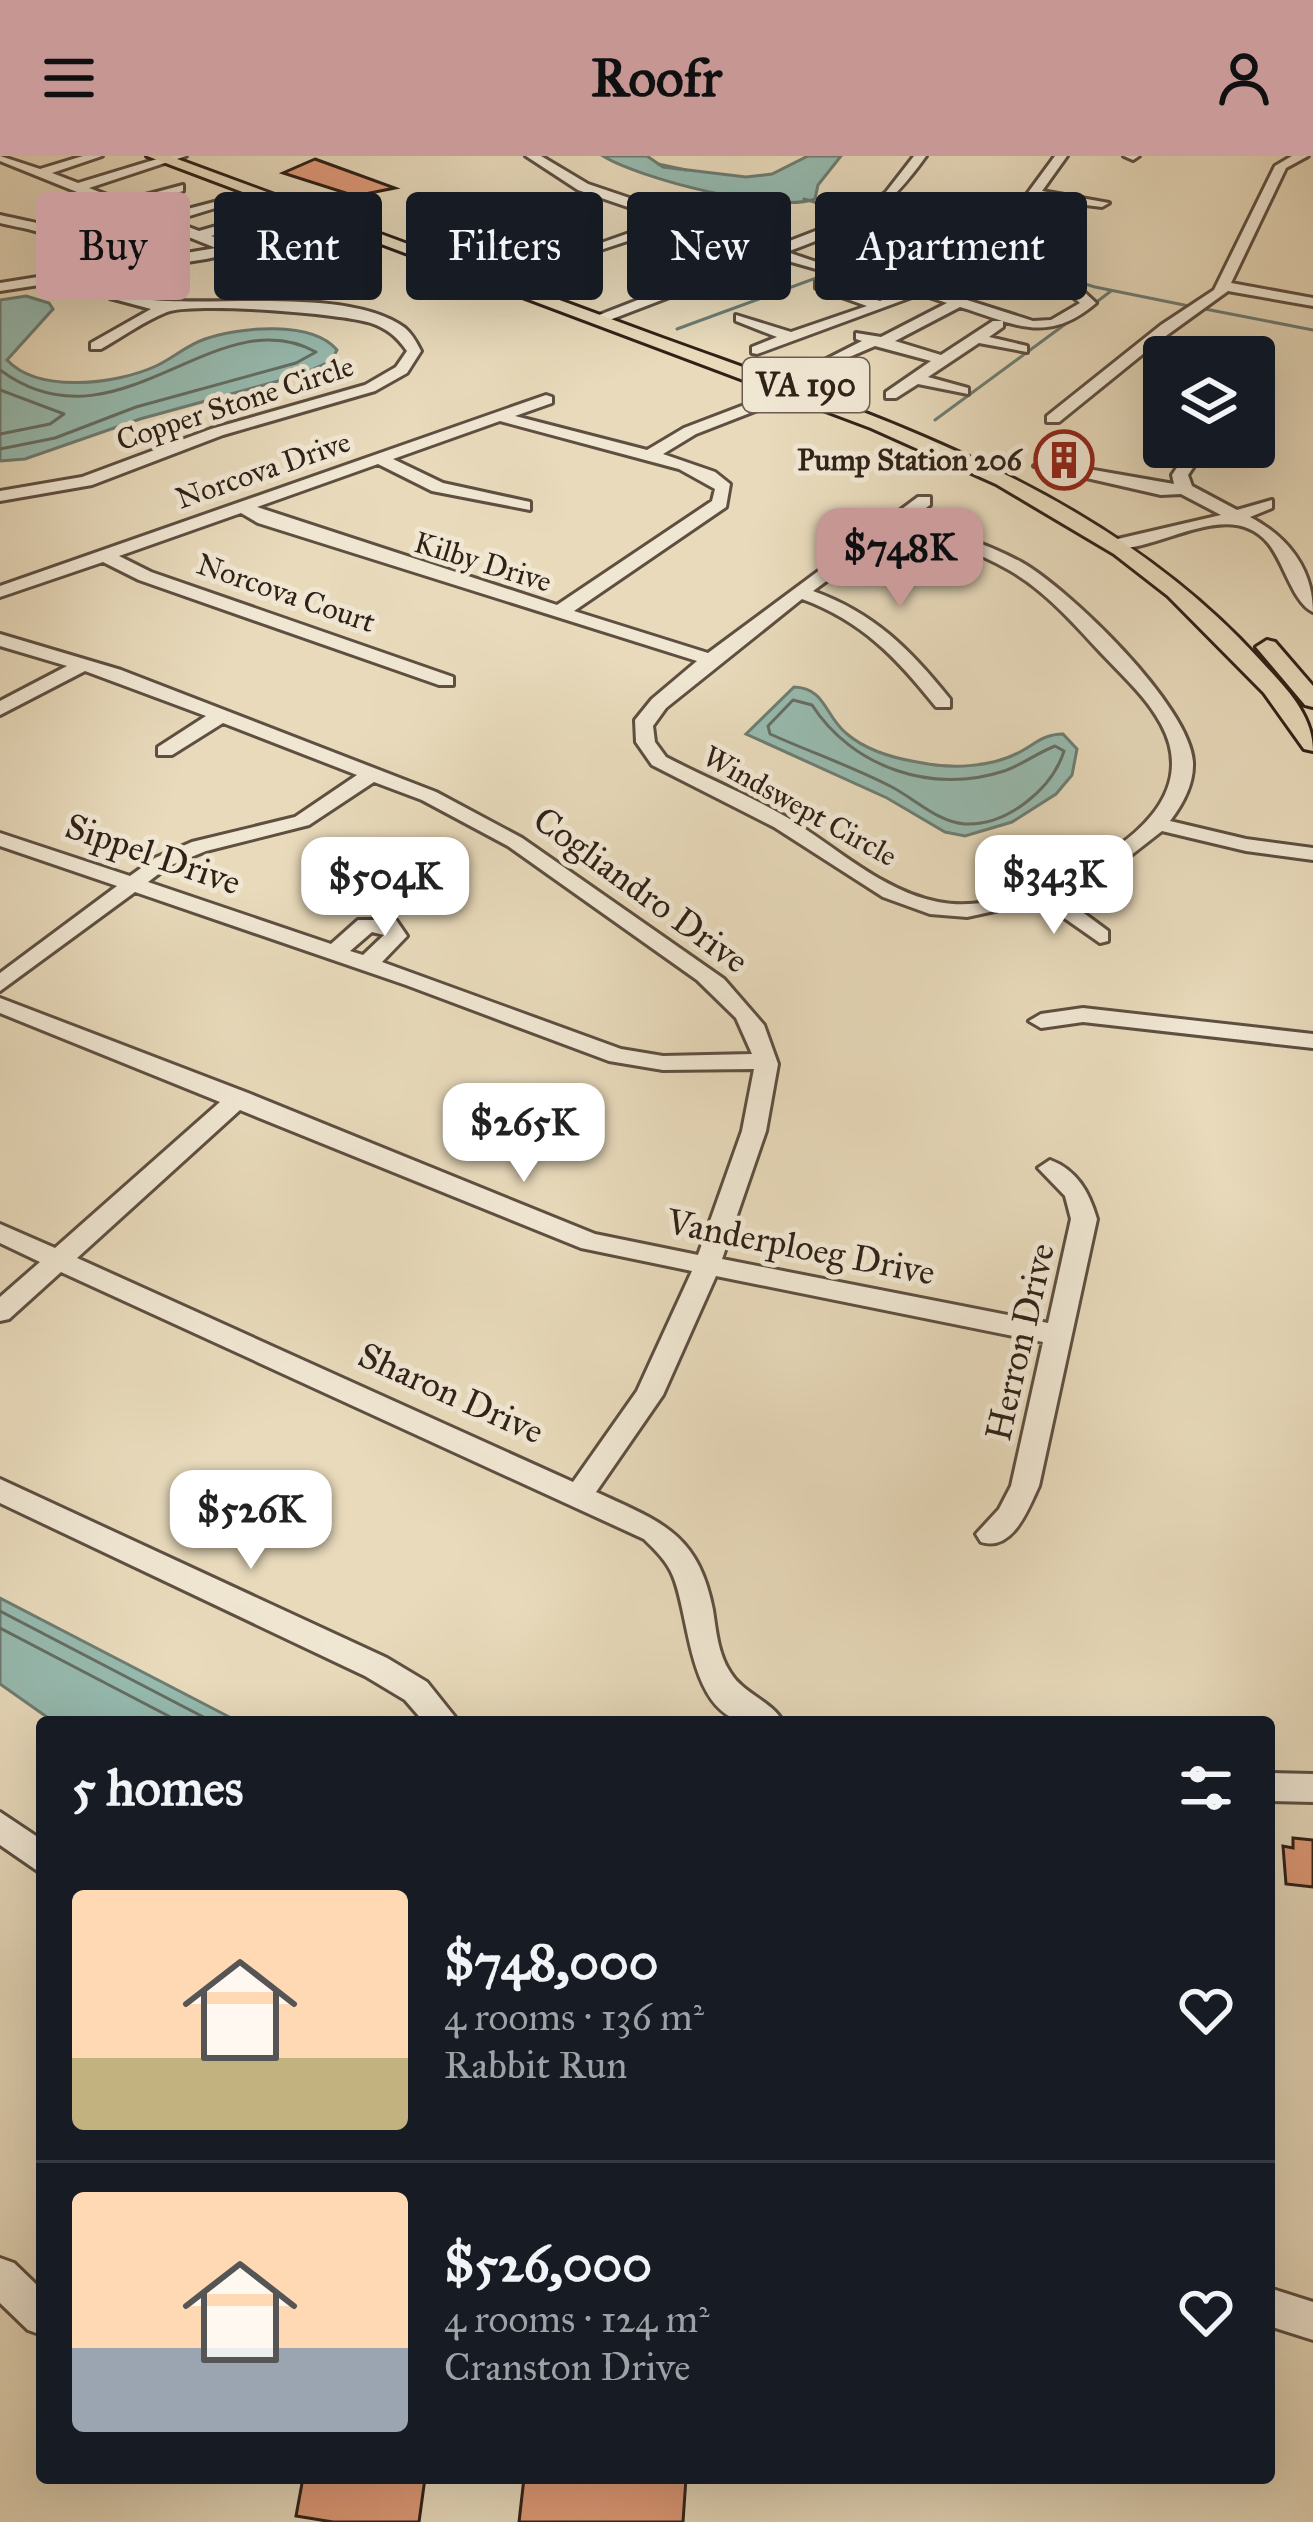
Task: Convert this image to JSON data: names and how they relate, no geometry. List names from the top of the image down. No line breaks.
{"streets":{"main road":["VA 190"],"street":["Copper Stone Circle","Norcova Drive","Kilby Drive","Norcova Court","Windswept Circle","Sippel Drive","Cogliandro Drive","Vanderploeg Drive","Herron Drive","Sharon Drive"]},"crossings":[["Norcova Drive","Kilby Drive"],["Norcova Drive","Norcova Court"],["Kilby Drive","Windswept Circle"],["Sippel Drive","Cogliandro Drive"],["Vanderploeg Drive","Herron Drive"]],"places":{"building":["Pump Station 206"]},"page":{"header":"Roofr","chip":["Buy","Rent","Filters","New","Apartment"],"price":["$748K","$343K","$504K","$265K","$526K"],"heading":"5 homes","list":[{"name":"$748,000","note":"4 rooms · 136 m² · Rabbit Run"},{"name":"$526,000","note":"4 rooms · 124 m² · Cranston Drive"}]}}
